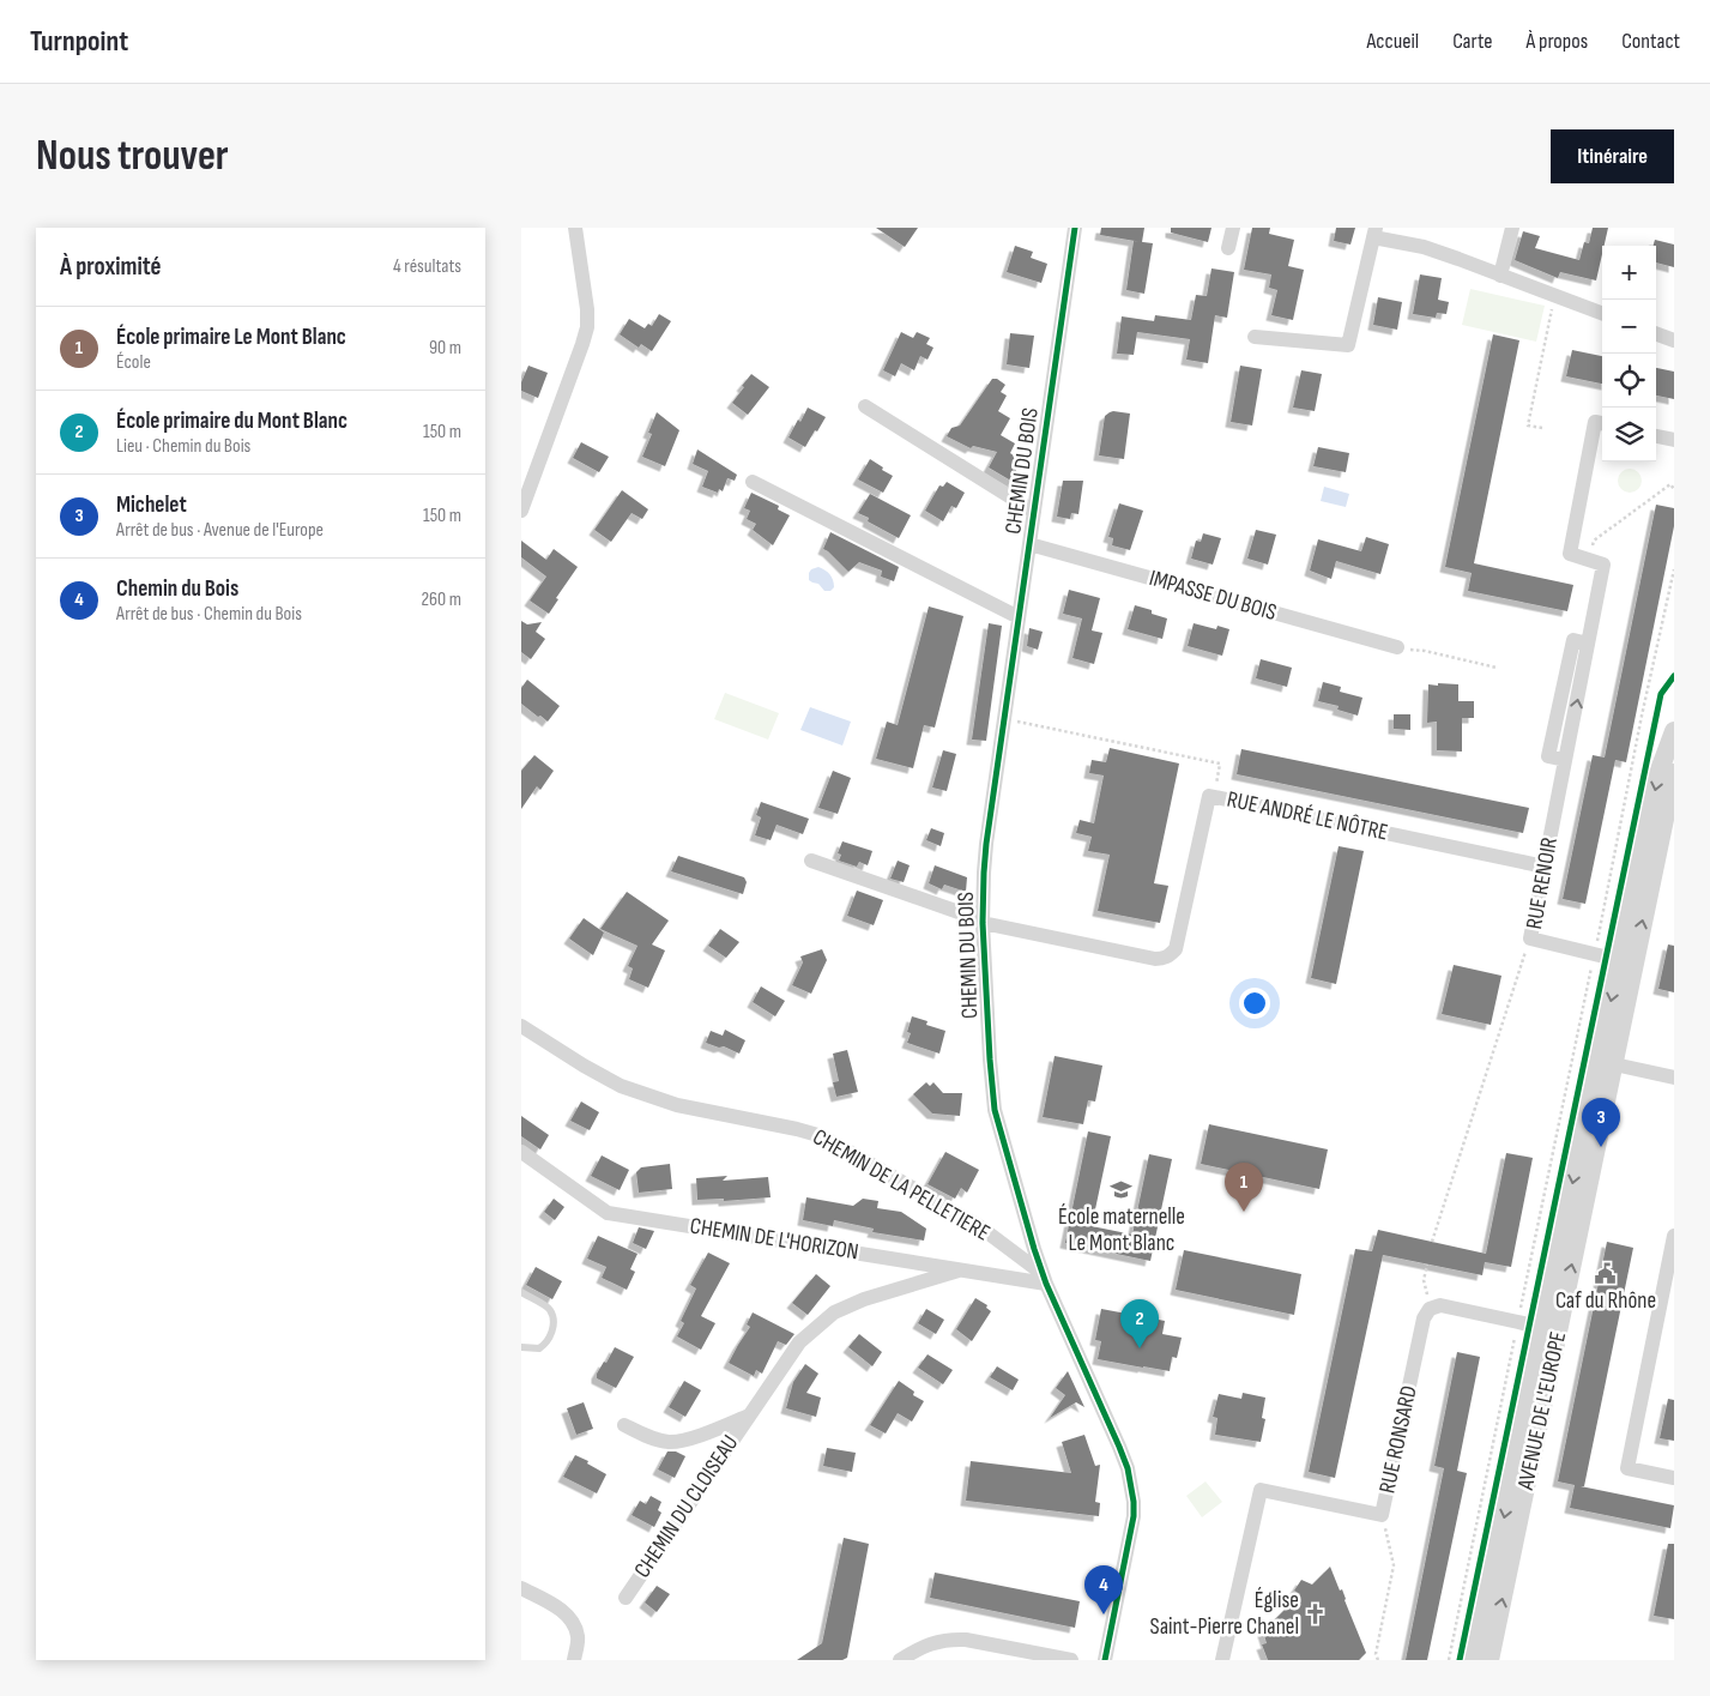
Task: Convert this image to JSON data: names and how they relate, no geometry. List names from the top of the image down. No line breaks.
{"streets":{"street":["CHEMIN DU BOIS","IMPASSE DU BOIS","RUE ANDRÉ LE NÔTRE","RUE RENOIR","CHEMIN DE LA PELLETIERE","CHEMIN DE L'HORIZON","AVENUE DE L'EUROPE","RUE RONSARD","CHEMIN DU CLOISEAU"]},"crossings":[["CHEMIN DU BOIS","IMPASSE DU BOIS"],["CHEMIN DU BOIS","RUE ANDRÉ LE NÔTRE"],["CHEMIN DU BOIS","CHEMIN DE LA PELLETIERE"],["CHEMIN DU BOIS","CHEMIN DE L'HORIZON"],["RUE ANDRÉ LE NÔTRE","RUE RENOIR"],["RUE RENOIR","AVENUE DE L'EUROPE"],["CHEMIN DE LA PELLETIERE","CHEMIN DE L'HORIZON"],["CHEMIN DE L'HORIZON","CHEMIN DU CLOISEAU"]],"places":{"school or university":["École maternelle Le Mont Blanc"],"public building":["Caf du Rhône"],"church":["Église Saint-Pierre Chanel"]},"page":{"header":"Turnpoint","nav":["Accueil","Carte","À propos","Contact"],"buttons":"Itinéraire","title":"Nous trouver","heading":["À proximité","4 résultats"],"map_buttons":["+","−"],"list":[{"mark":"1","name":"École primaire Le Mont Blanc","note":"École","value":"90 m"},{"mark":"2","name":"École primaire du Mont Blanc","note":"Lieu · Chemin du Bois","value":"150 m"},{"mark":"3","name":"Michelet","note":"Arrêt de bus · Avenue de l'Europe","value":"150 m"},{"mark":"4","name":"Chemin du Bois","note":"Arrêt de bus · Chemin du Bois","value":"260 m"}],"pins":["3","1","2","4"]}}
